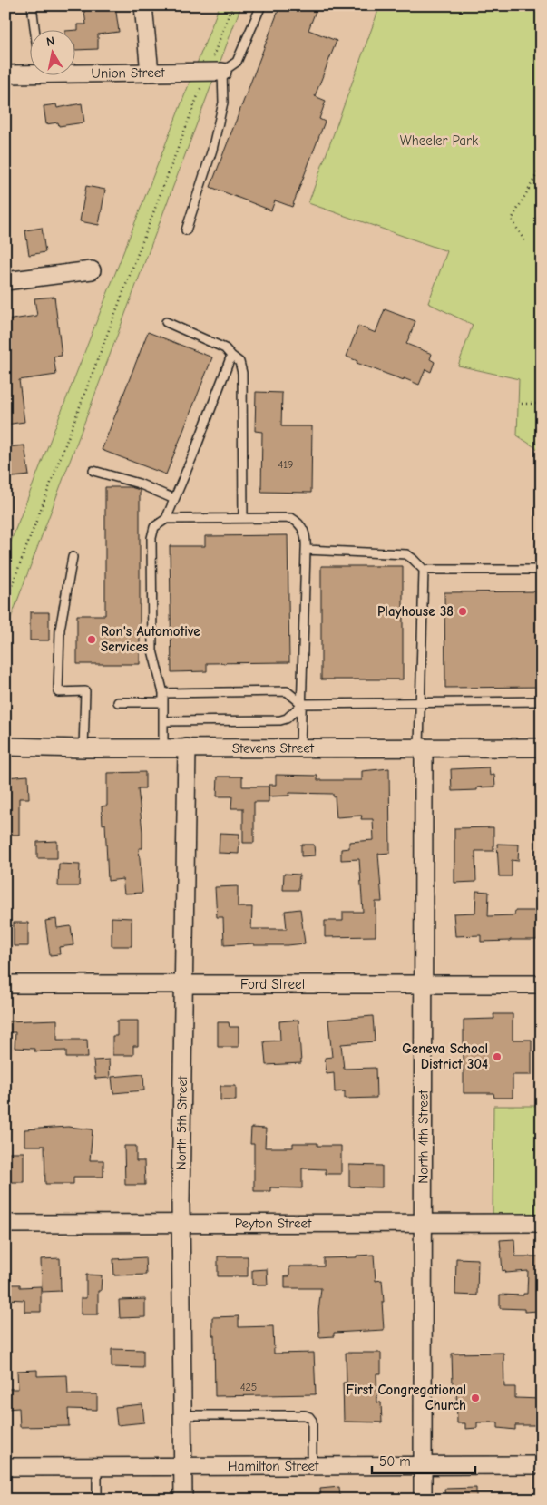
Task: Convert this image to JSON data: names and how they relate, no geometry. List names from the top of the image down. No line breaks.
{"streets":{"street":["Union Street","Stevens Street","Ford Street","North 5th Street","North 4th Street","Peyton Street","Hamilton Street"]},"crossings":[["Stevens Street","North 5th Street"],["Stevens Street","North 4th Street"],["Ford Street","North 5th Street"],["Ford Street","North 4th Street"],["North 5th Street","Peyton Street"],["North 5th Street","Hamilton Street"],["North 4th Street","Peyton Street"],["North 4th Street","Hamilton Street"]],"parks":["Wheeler Park"],"places":["Playhouse 38","Ron's Automotive Services","Geneva School District 304","First Congregational Church"],"house_numbers":["419","425"],"scale_bar":"50 m","north":"top"}
